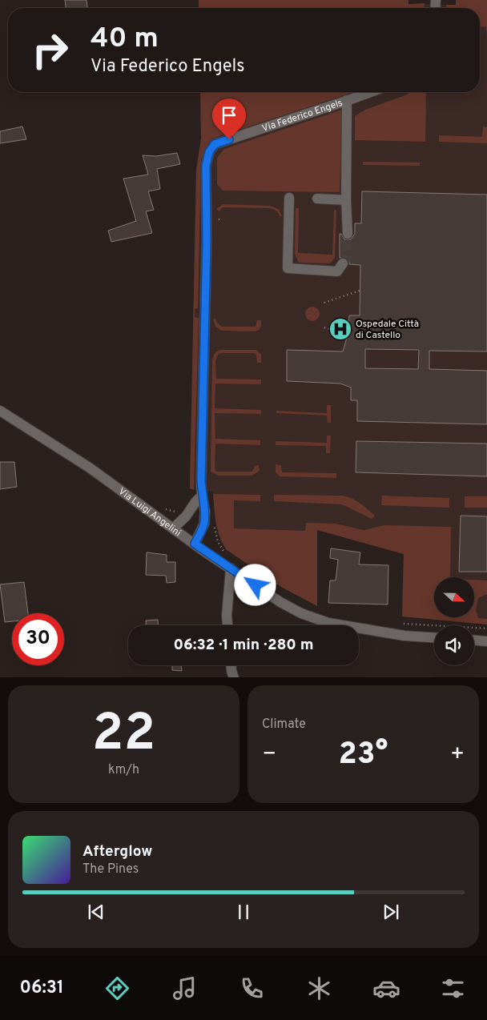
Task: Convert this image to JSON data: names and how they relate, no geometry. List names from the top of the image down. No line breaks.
{"streets":{"street":["Via Federico Engels","Via Luigi Angelini"]},"crossings":[["Via Federico Engels","Via Luigi Angelini"]],"places":{"hospital":["Ospedale Città di Castello"]},"north":"right","page":{"turn":["40 m","Via Federico Engels"],"limit":"30","trip":"06:32 · 1 min · 280 m","tile":[["22","km/h"],"Climate"],"heat":["−","23°","+"],"song":["Afterglow","The Pines"],"tabs":"06:31"}}
